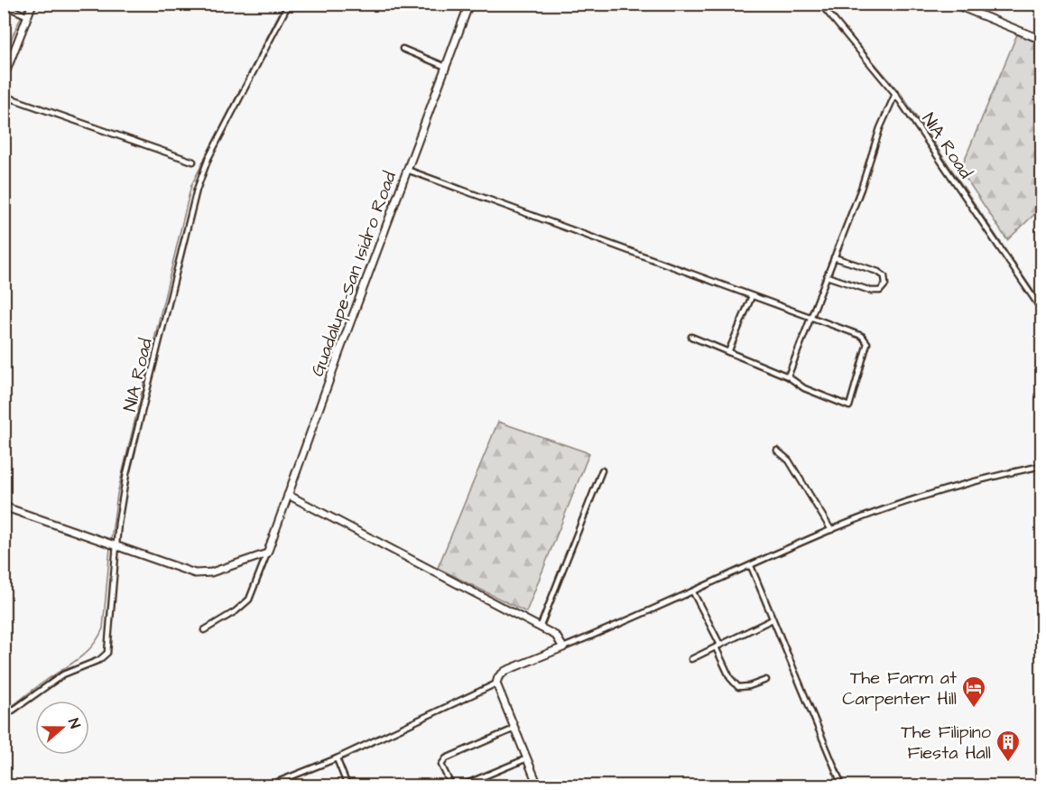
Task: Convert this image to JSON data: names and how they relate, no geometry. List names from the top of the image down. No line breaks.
{"streets":{"street":["NIA Road","Guadalupe-San Isidro Road"]},"places":{"hotel":["The Farm at Carpenter Hill"],"building":["The Filipino Fiesta Hall"]},"north":"right"}
